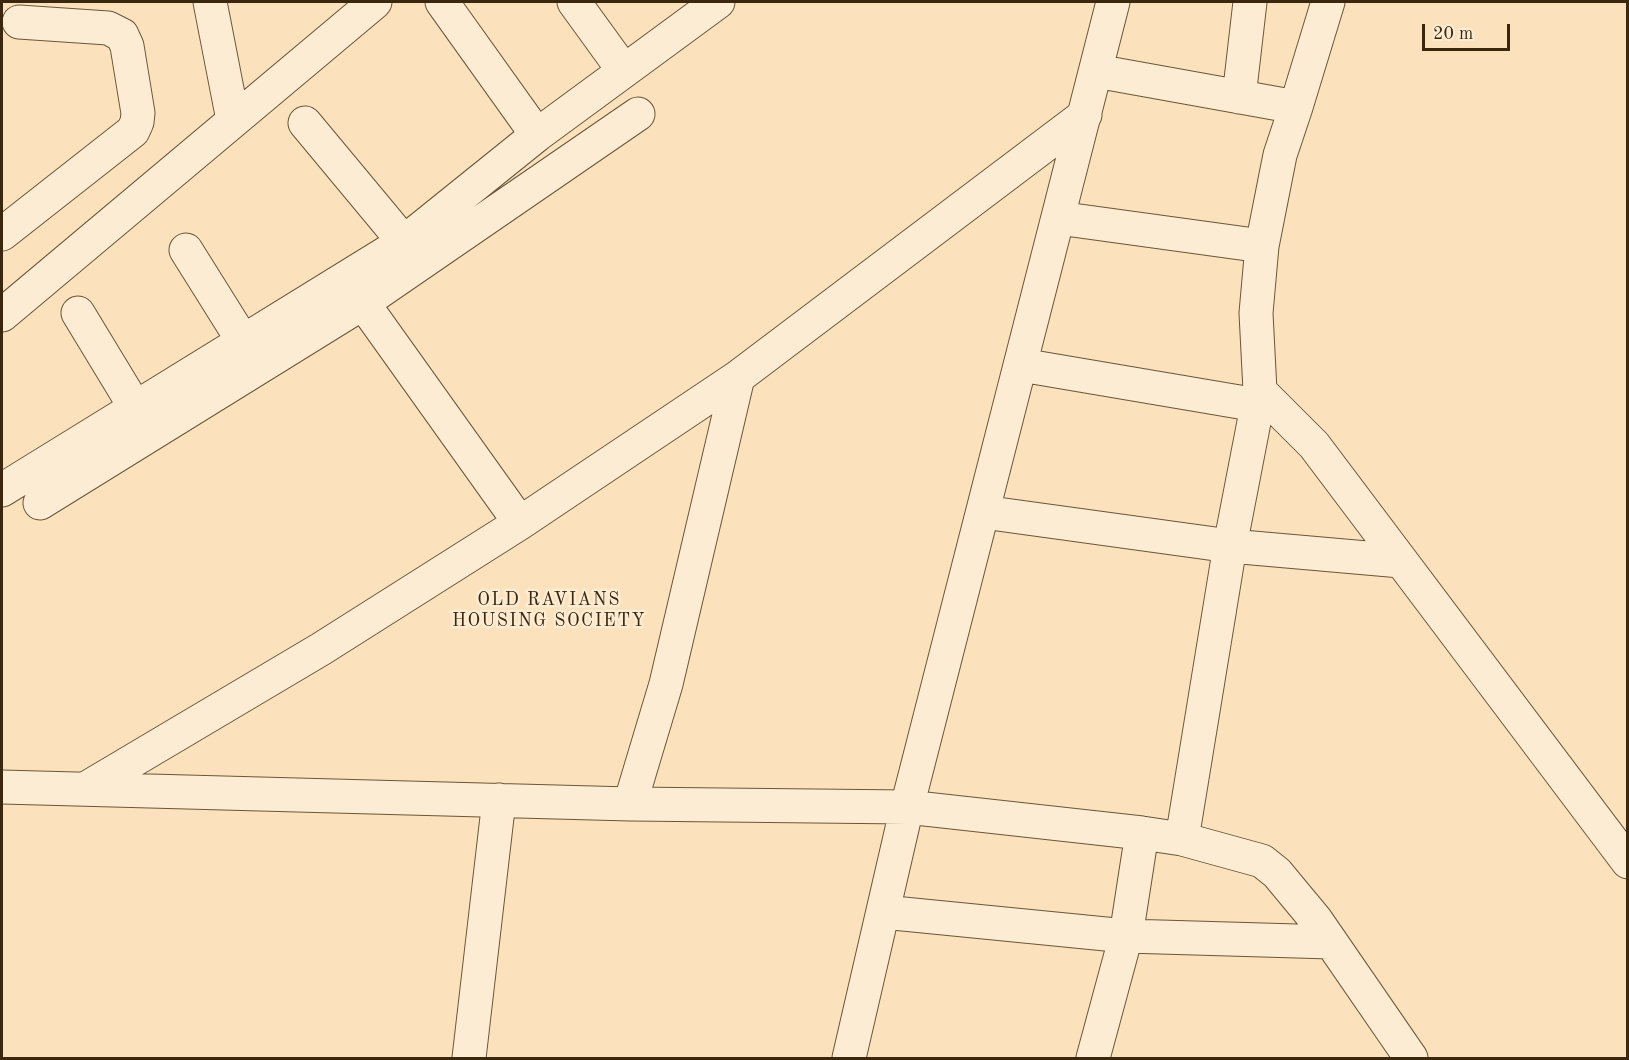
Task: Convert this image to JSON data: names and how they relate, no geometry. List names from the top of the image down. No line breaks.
{"districts":["OLD RAVIANS HOUSING SOCIETY"],"scale_bar":"20 m"}
